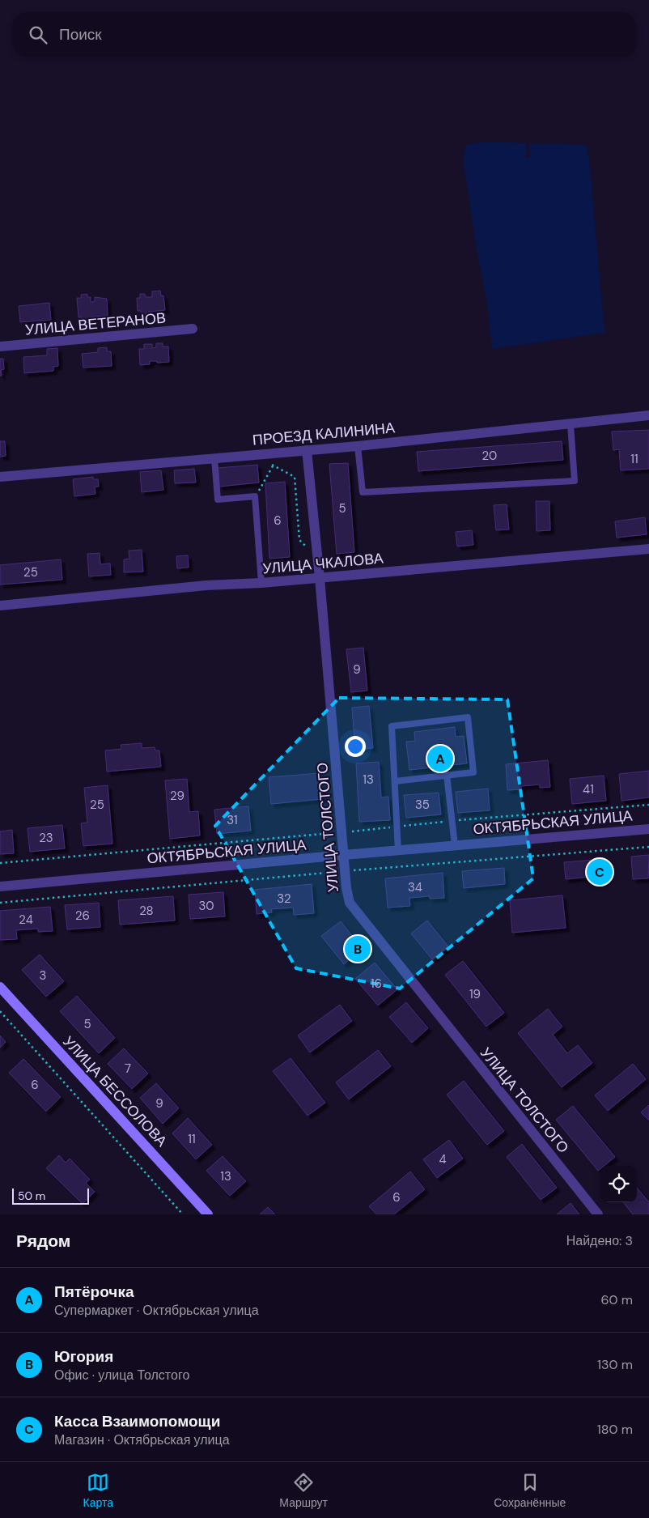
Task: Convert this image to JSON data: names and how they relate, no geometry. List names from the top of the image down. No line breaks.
{"streets":{"main road":["УЛИЦА БЕССОЛОВА"],"street":["УЛИЦА ВЕТЕРАНОВ","ПРОЕЗД КАЛИНИНА","УЛИЦА ЧКАЛОВА","ОКТЯБРЬСКАЯ УЛИЦА","УЛИЦА ТОЛСТОГО"]},"crossings":[["ПРОЕЗД КАЛИНИНА","УЛИЦА ТОЛСТОГО"],["УЛИЦА ЧКАЛОВА","УЛИЦА ТОЛСТОГО"],["ОКТЯБРЬСКАЯ УЛИЦА","УЛИЦА ТОЛСТОГО"]],"house_numbers":["20","11","5","6","25","9","13","41","29","25","35","31","23","34","32","30","28","26","24","3","16","19","5","7","6","9","11","4","13","6"],"scale_bar":"50 m","page":{"search":"Поиск","pins":["A","C","B"],"scale":"50 m","heading":["Рядом","Найдено: 3"],"list":[{"mark":"A","name":"Пятёрочка","note":"Супермаркет · Октябрьская улица","value":"60 m"},{"mark":"B","name":"Югория","note":"Офис · улица Толстого","value":"130 m"},{"mark":"C","name":"Касса Взаимопомощи","note":"Магазин · Октябрьская улица","value":"180 m"}],"nav":["Карта","Маршрут","Сохранённые"]}}
